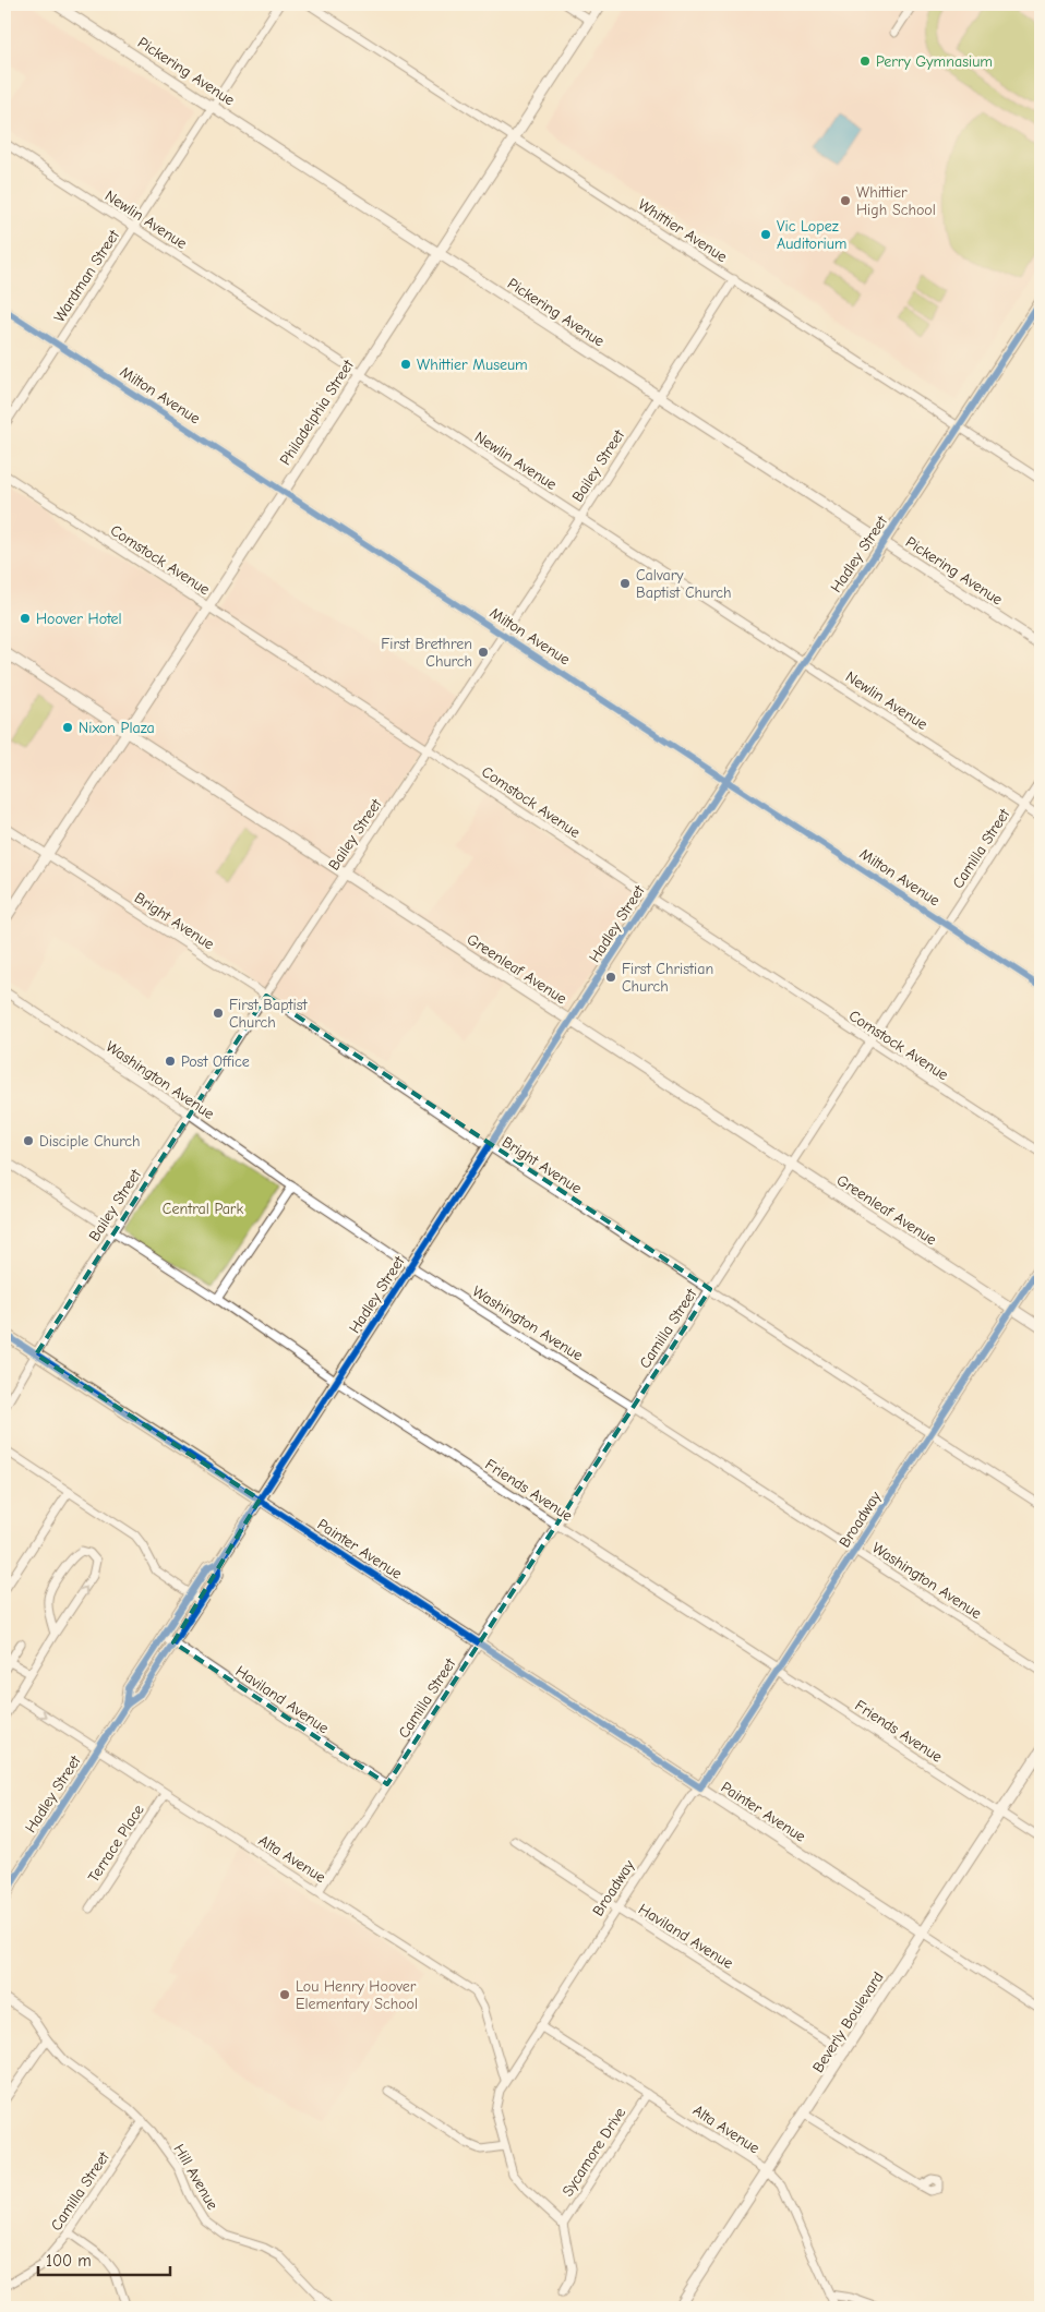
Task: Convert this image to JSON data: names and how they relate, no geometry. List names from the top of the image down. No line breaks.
{"streets":{"main road":["Hadley Street","Painter Avenue"],"street":["Pickering Avenue","Newlin Avenue","Whittier Avenue","Wardman Street","Milton Avenue","Philadelphia Street","Bailey Street","Comstock Avenue","Camilla Street","Bright Avenue","Greenleaf Avenue","Washington Avenue","Friends Avenue","Broadway","Haviland Avenue","Terrace Place","Alta Avenue","Beverly Boulevard","Sycamore Drive","Hill Avenue"]},"crossings":[["Pickering Avenue","Wardman Street"],["Pickering Avenue","Philadelphia Street"],["Pickering Avenue","Bailey Street"],["Pickering Avenue","Hadley Street"],["Newlin Avenue","Wardman Street"],["Newlin Avenue","Philadelphia Street"],["Newlin Avenue","Bailey Street"],["Newlin Avenue","Hadley Street"],["Newlin Avenue","Camilla Street"],["Whittier Avenue","Philadelphia Street"],["Whittier Avenue","Bailey Street"],["Whittier Avenue","Hadley Street"],["Wardman Street","Milton Avenue"],["Milton Avenue","Philadelphia Street"],["Milton Avenue","Bailey Street"],["Milton Avenue","Hadley Street"],["Milton Avenue","Camilla Street"],["Philadelphia Street","Comstock Avenue"],["Philadelphia Street","Bright Avenue"],["Philadelphia Street","Greenleaf Avenue"],["Bailey Street","Comstock Avenue"],["Bailey Street","Bright Avenue"],["Bailey Street","Greenleaf Avenue"],["Bailey Street","Washington Avenue"],["Bailey Street","Friends Avenue"],["Bailey Street","Painter Avenue"],["Hadley Street","Comstock Avenue"],["Hadley Street","Bright Avenue"],["Hadley Street","Greenleaf Avenue"],["Hadley Street","Washington Avenue"],["Hadley Street","Friends Avenue"],["Hadley Street","Painter Avenue"],["Hadley Street","Haviland Avenue"],["Hadley Street","Alta Avenue"],["Comstock Avenue","Camilla Street"],["Camilla Street","Bright Avenue"],["Camilla Street","Greenleaf Avenue"],["Camilla Street","Washington Avenue"],["Camilla Street","Friends Avenue"],["Camilla Street","Painter Avenue"],["Camilla Street","Haviland Avenue"],["Camilla Street","Alta Avenue"],["Camilla Street","Hill Avenue"],["Bright Avenue","Broadway"],["Greenleaf Avenue","Broadway"],["Washington Avenue","Broadway"],["Friends Avenue","Broadway"],["Friends Avenue","Beverly Boulevard"],["Broadway","Painter Avenue"],["Broadway","Haviland Avenue"],["Broadway","Alta Avenue"],["Broadway","Sycamore Drive"],["Painter Avenue","Beverly Boulevard"],["Haviland Avenue","Beverly Boulevard"],["Terrace Place","Alta Avenue"],["Alta Avenue","Beverly Boulevard"],["Alta Avenue","Sycamore Drive"]],"parks":["Central Park"],"places":["Perry Gymnasium","Whittier High School","Vic Lopez Auditorium","Whittier Museum","Calvary Baptist Church","Hoover Hotel","First Brethren Church","Nixon Plaza","First Christian Church","First Baptist Church","Post Office","Disciple Church","Lou Henry Hoover Elementary School"],"scale_bar":"100 m"}
